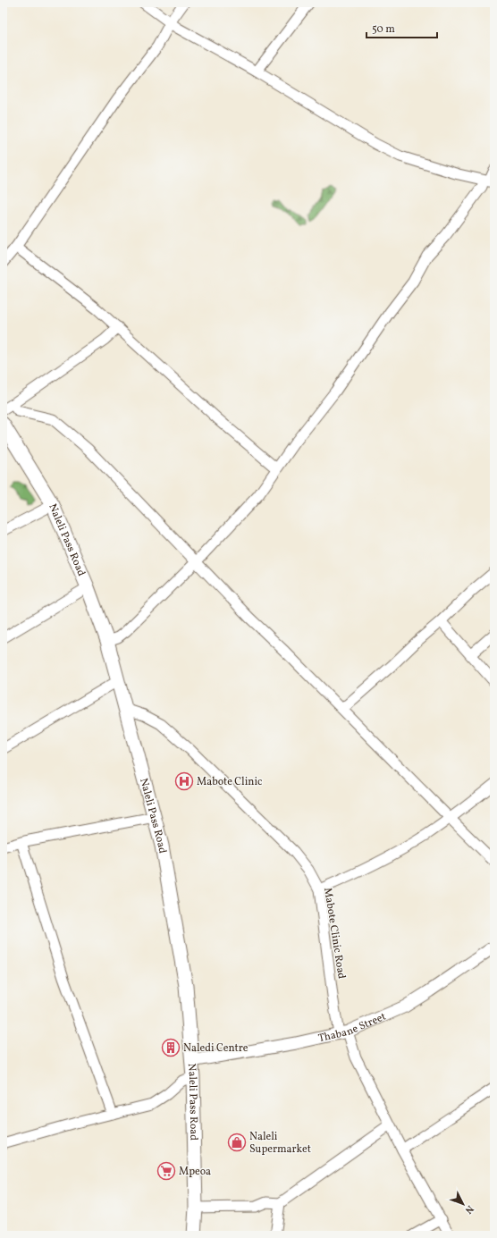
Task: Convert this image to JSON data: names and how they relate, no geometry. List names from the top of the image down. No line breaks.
{"streets":{"main road":["Naleli Pass Road"],"street":["Mabote Clinic Road","Thabane Street"]},"crossings":[["Naleli Pass Road","Mabote Clinic Road"],["Naleli Pass Road","Thabane Street"],["Mabote Clinic Road","Thabane Street"]],"places":{"hospital":["Mabote Clinic"],"building":["Naledi Centre"],"shop":["Naleli Supermarket"],"supermarket":["Mpeoa"]},"scale_bar":"50 m","north":"bottom right"}
